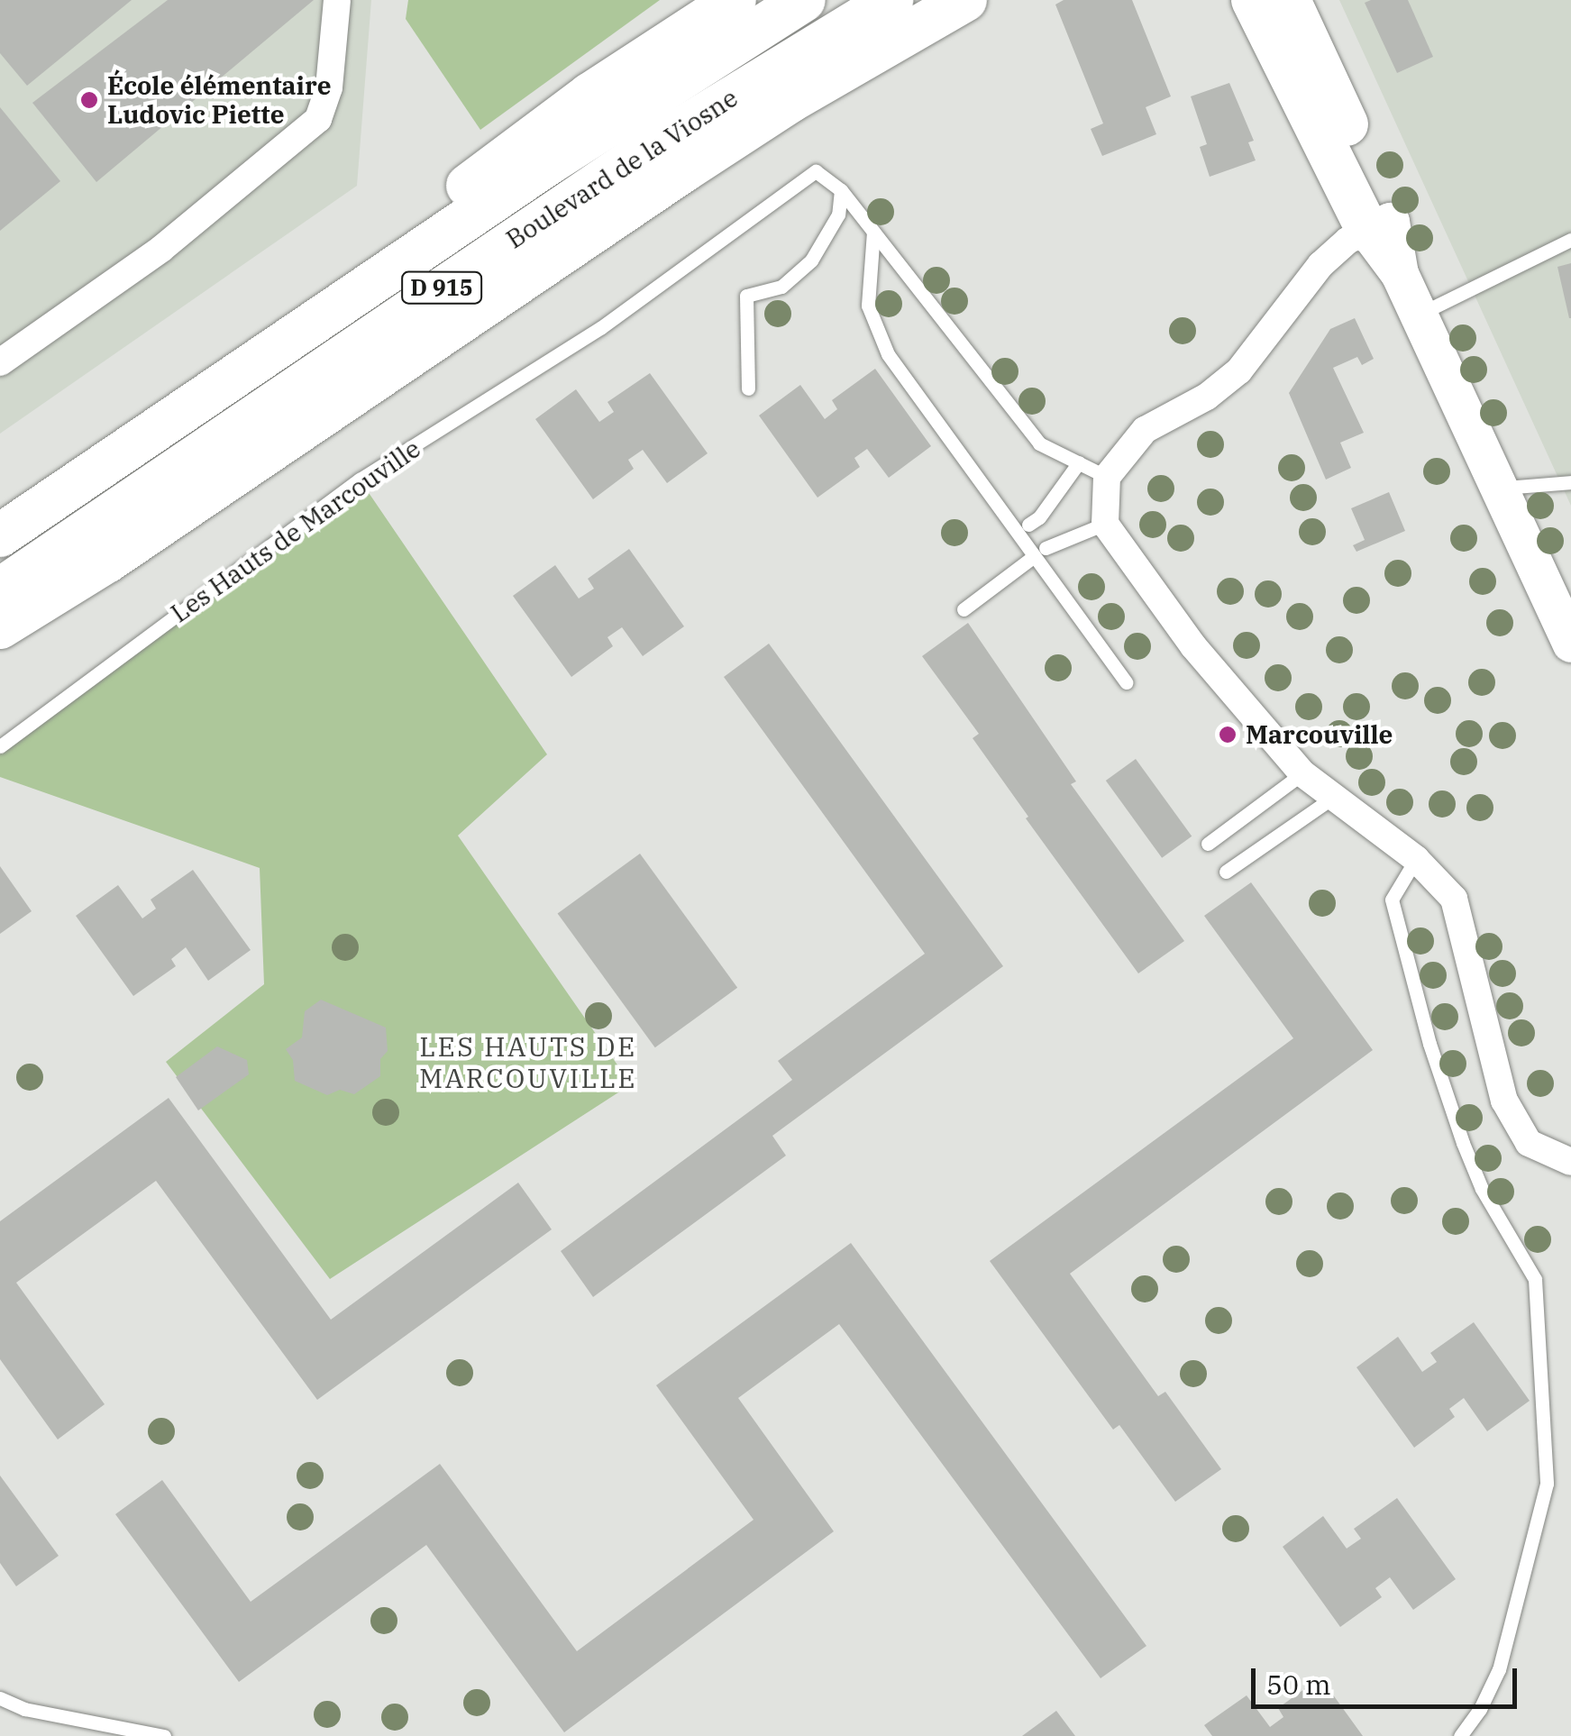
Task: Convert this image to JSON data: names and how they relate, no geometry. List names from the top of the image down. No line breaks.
{"streets":{"main road":["Boulevard de la Viosne","D 915"],"lane":["Les Hauts de Marcouville"]},"districts":["LES HAUTS DE MARCOUVILLE"],"places":["École élémentaire Ludovic Piette","Marcouville"],"scale_bar":"50 m"}
